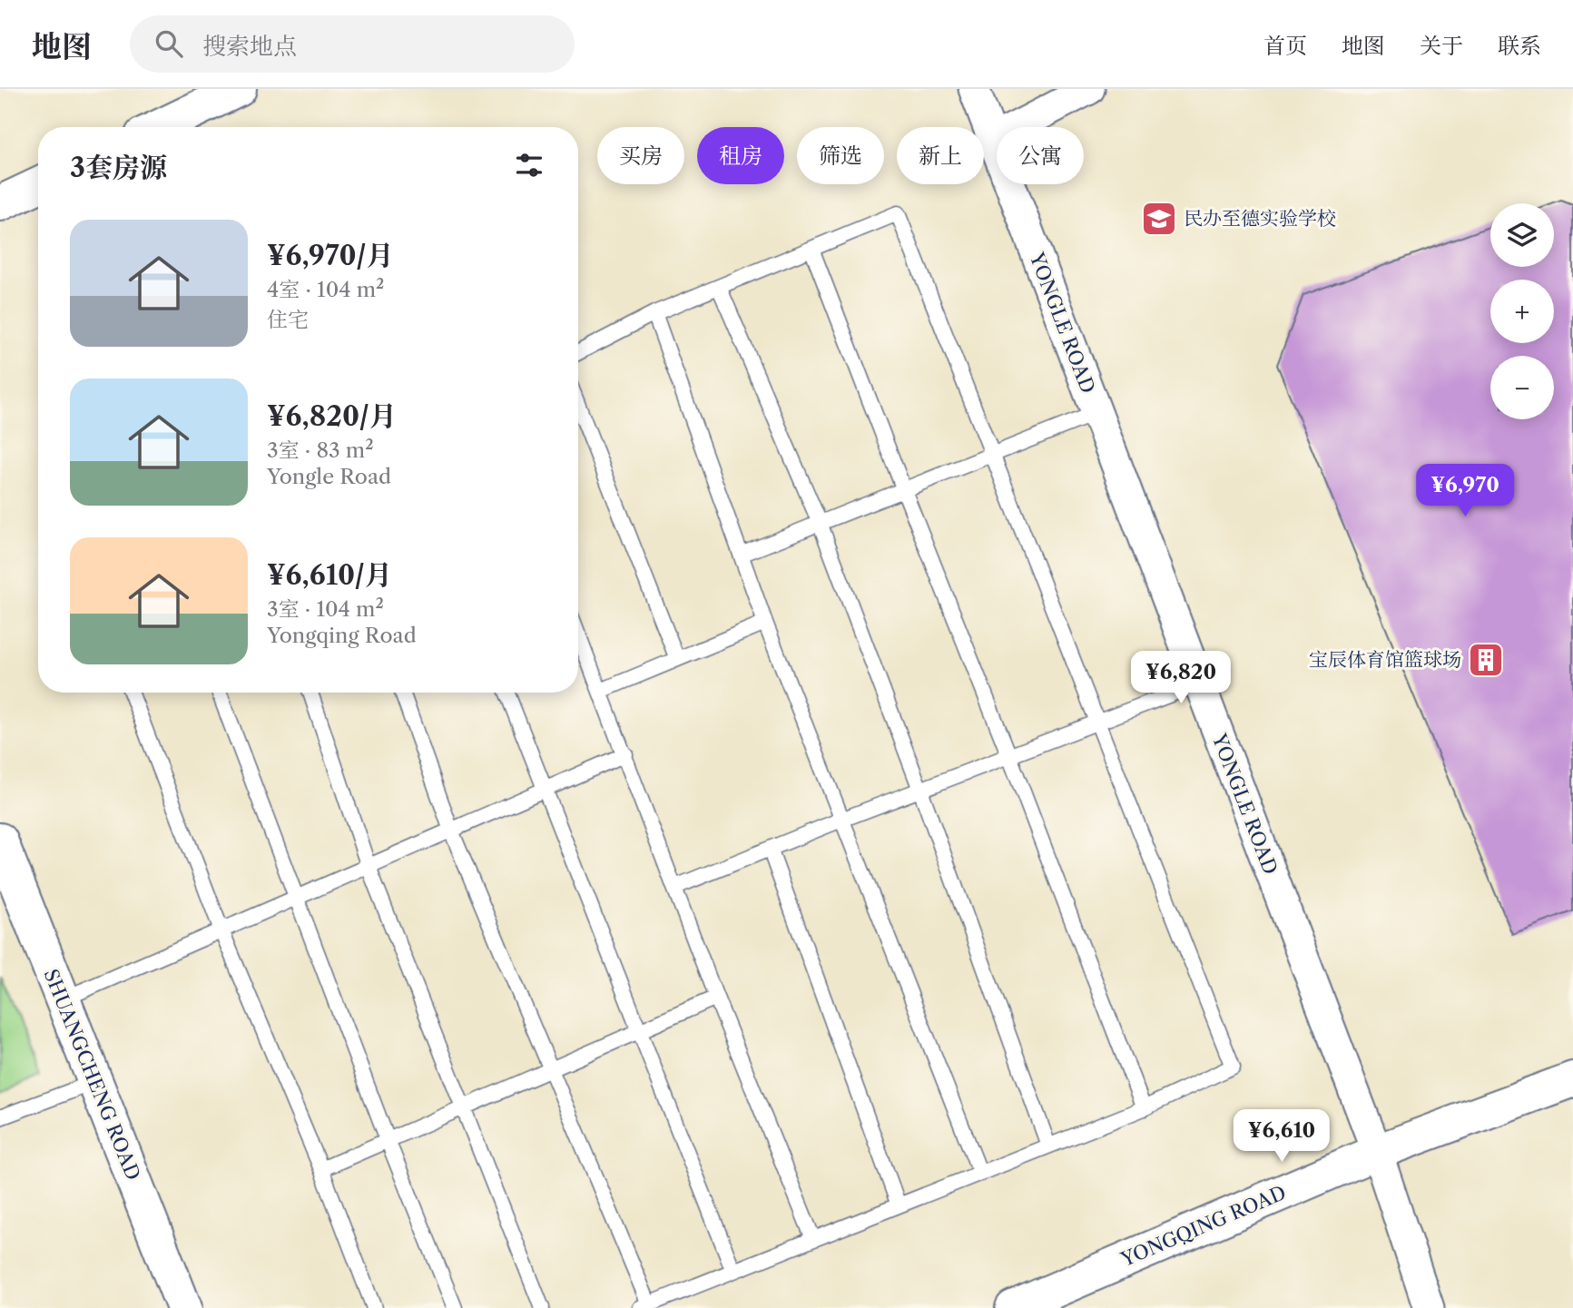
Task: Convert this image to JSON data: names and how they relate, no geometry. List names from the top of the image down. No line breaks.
{"streets":{"main road":["SHUANGCHENG ROAD","YONGQING ROAD"],"street":["YONGLE ROAD"]},"crossings":[["YONGLE ROAD","YONGQING ROAD"]],"places":{"school or university":["民办至德实验学校"],"building":["宝辰体育馆篮球场"]},"page":{"header":"地图","search":"搜索地点","nav":["首页","地图","关于","联系"],"chip":["买房","租房","筛选","新上","公寓"],"heading":"3套房源","map_buttons":["+","−"],"list":[{"name":"¥6,970/月","note":"4室 · 104 m² · 住宅"},{"name":"¥6,820/月","note":"3室 · 83 m² · Yongle Road"},{"name":"¥6,610/月","note":"3室 · 104 m² · Yongqing Road"}],"price":["¥6,970","¥6,820","¥6,610"]}}
